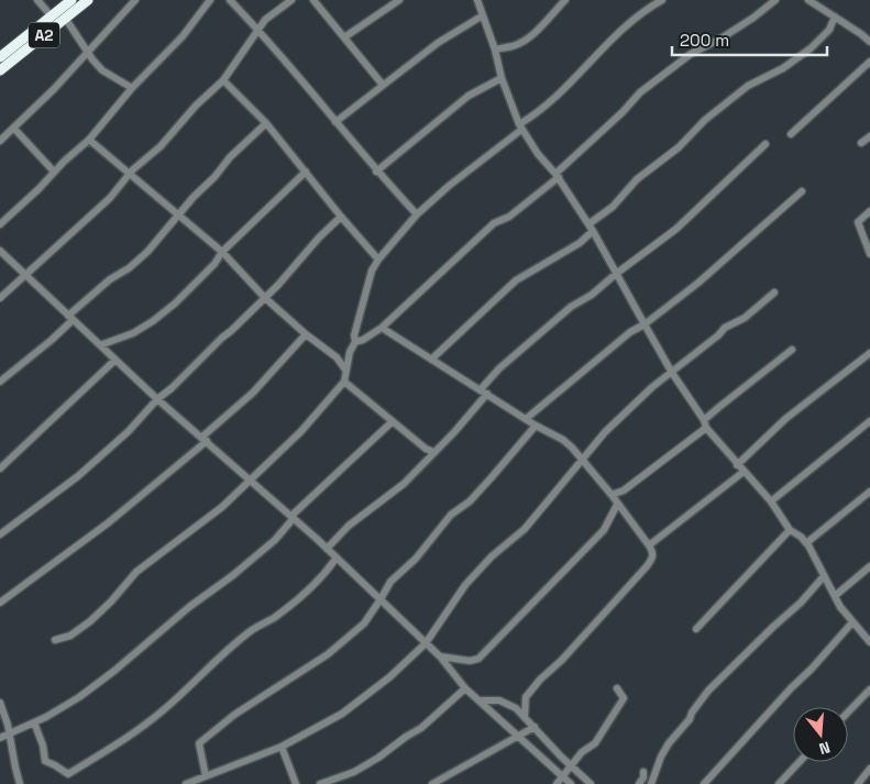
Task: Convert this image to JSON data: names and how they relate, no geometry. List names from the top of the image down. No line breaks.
{"streets":{"highway":["A2"]},"scale_bar":"200 m","north":"bottom"}
